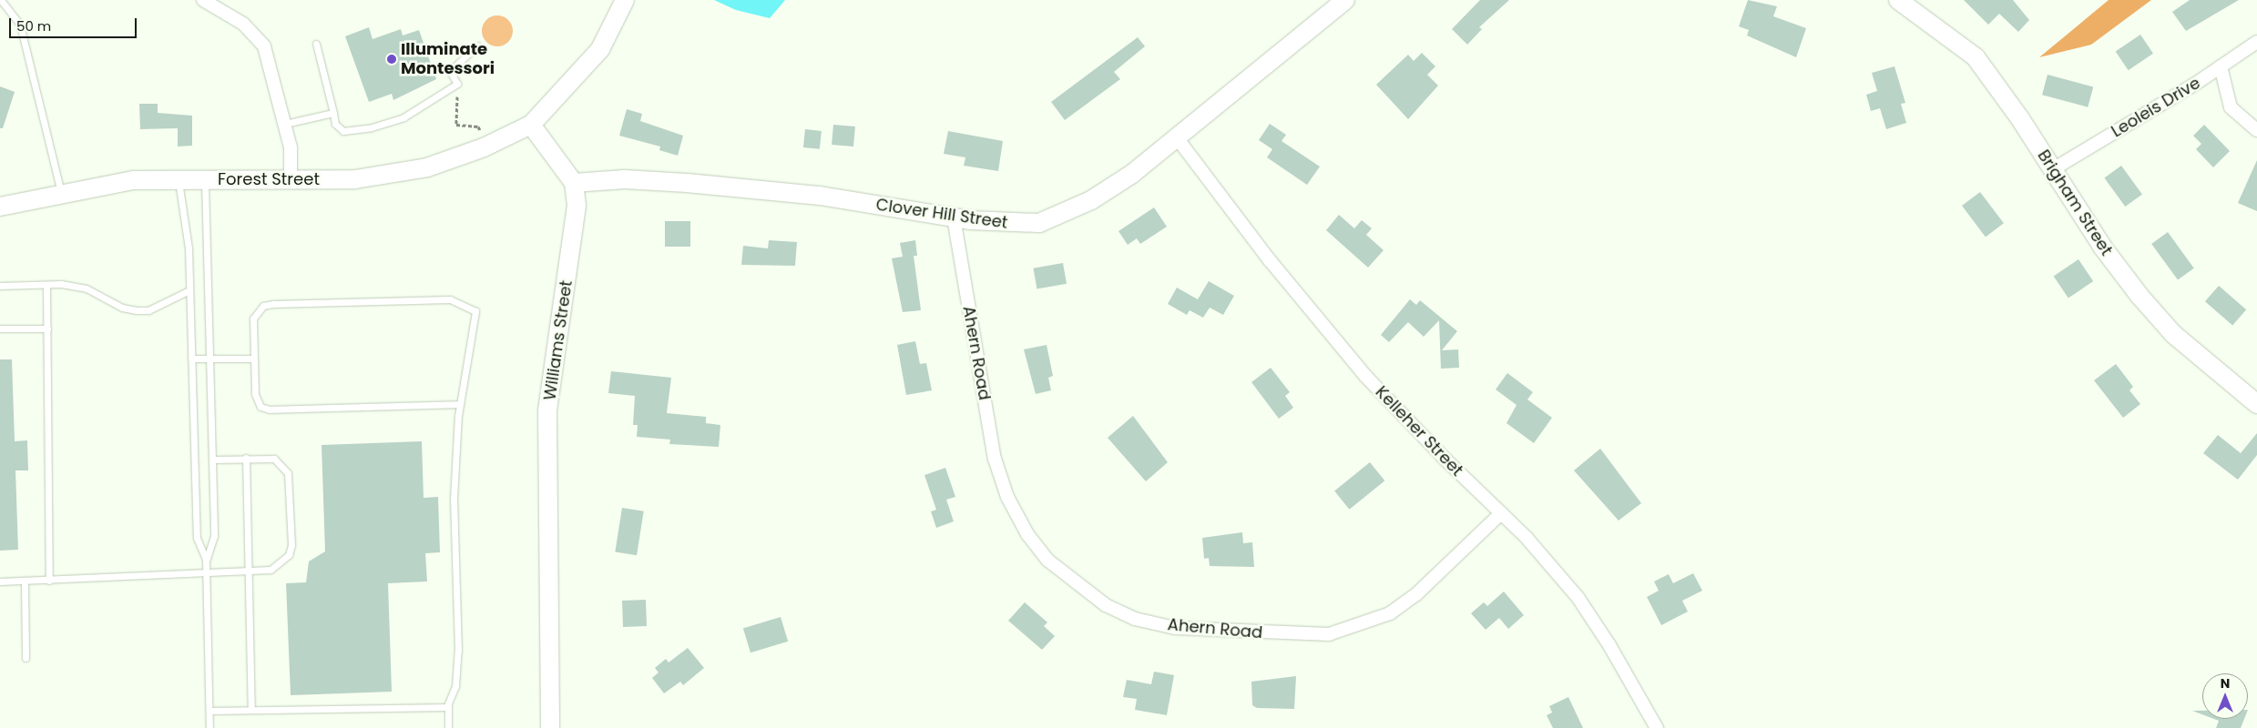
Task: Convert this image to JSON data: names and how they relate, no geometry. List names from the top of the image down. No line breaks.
{"streets":{"street":["Leoleis Drive","Forest Street","Brigham Street","Clover Hill Street","Williams Street","Ahern Road","Kelleher Street"]},"crossings":[["Leoleis Drive","Brigham Street"],["Forest Street","Williams Street"],["Clover Hill Street","Williams Street"],["Clover Hill Street","Ahern Road"],["Clover Hill Street","Kelleher Street"],["Ahern Road","Kelleher Street"]],"places":["Illuminate Montessori"],"scale_bar":"50 m","north":"top"}
